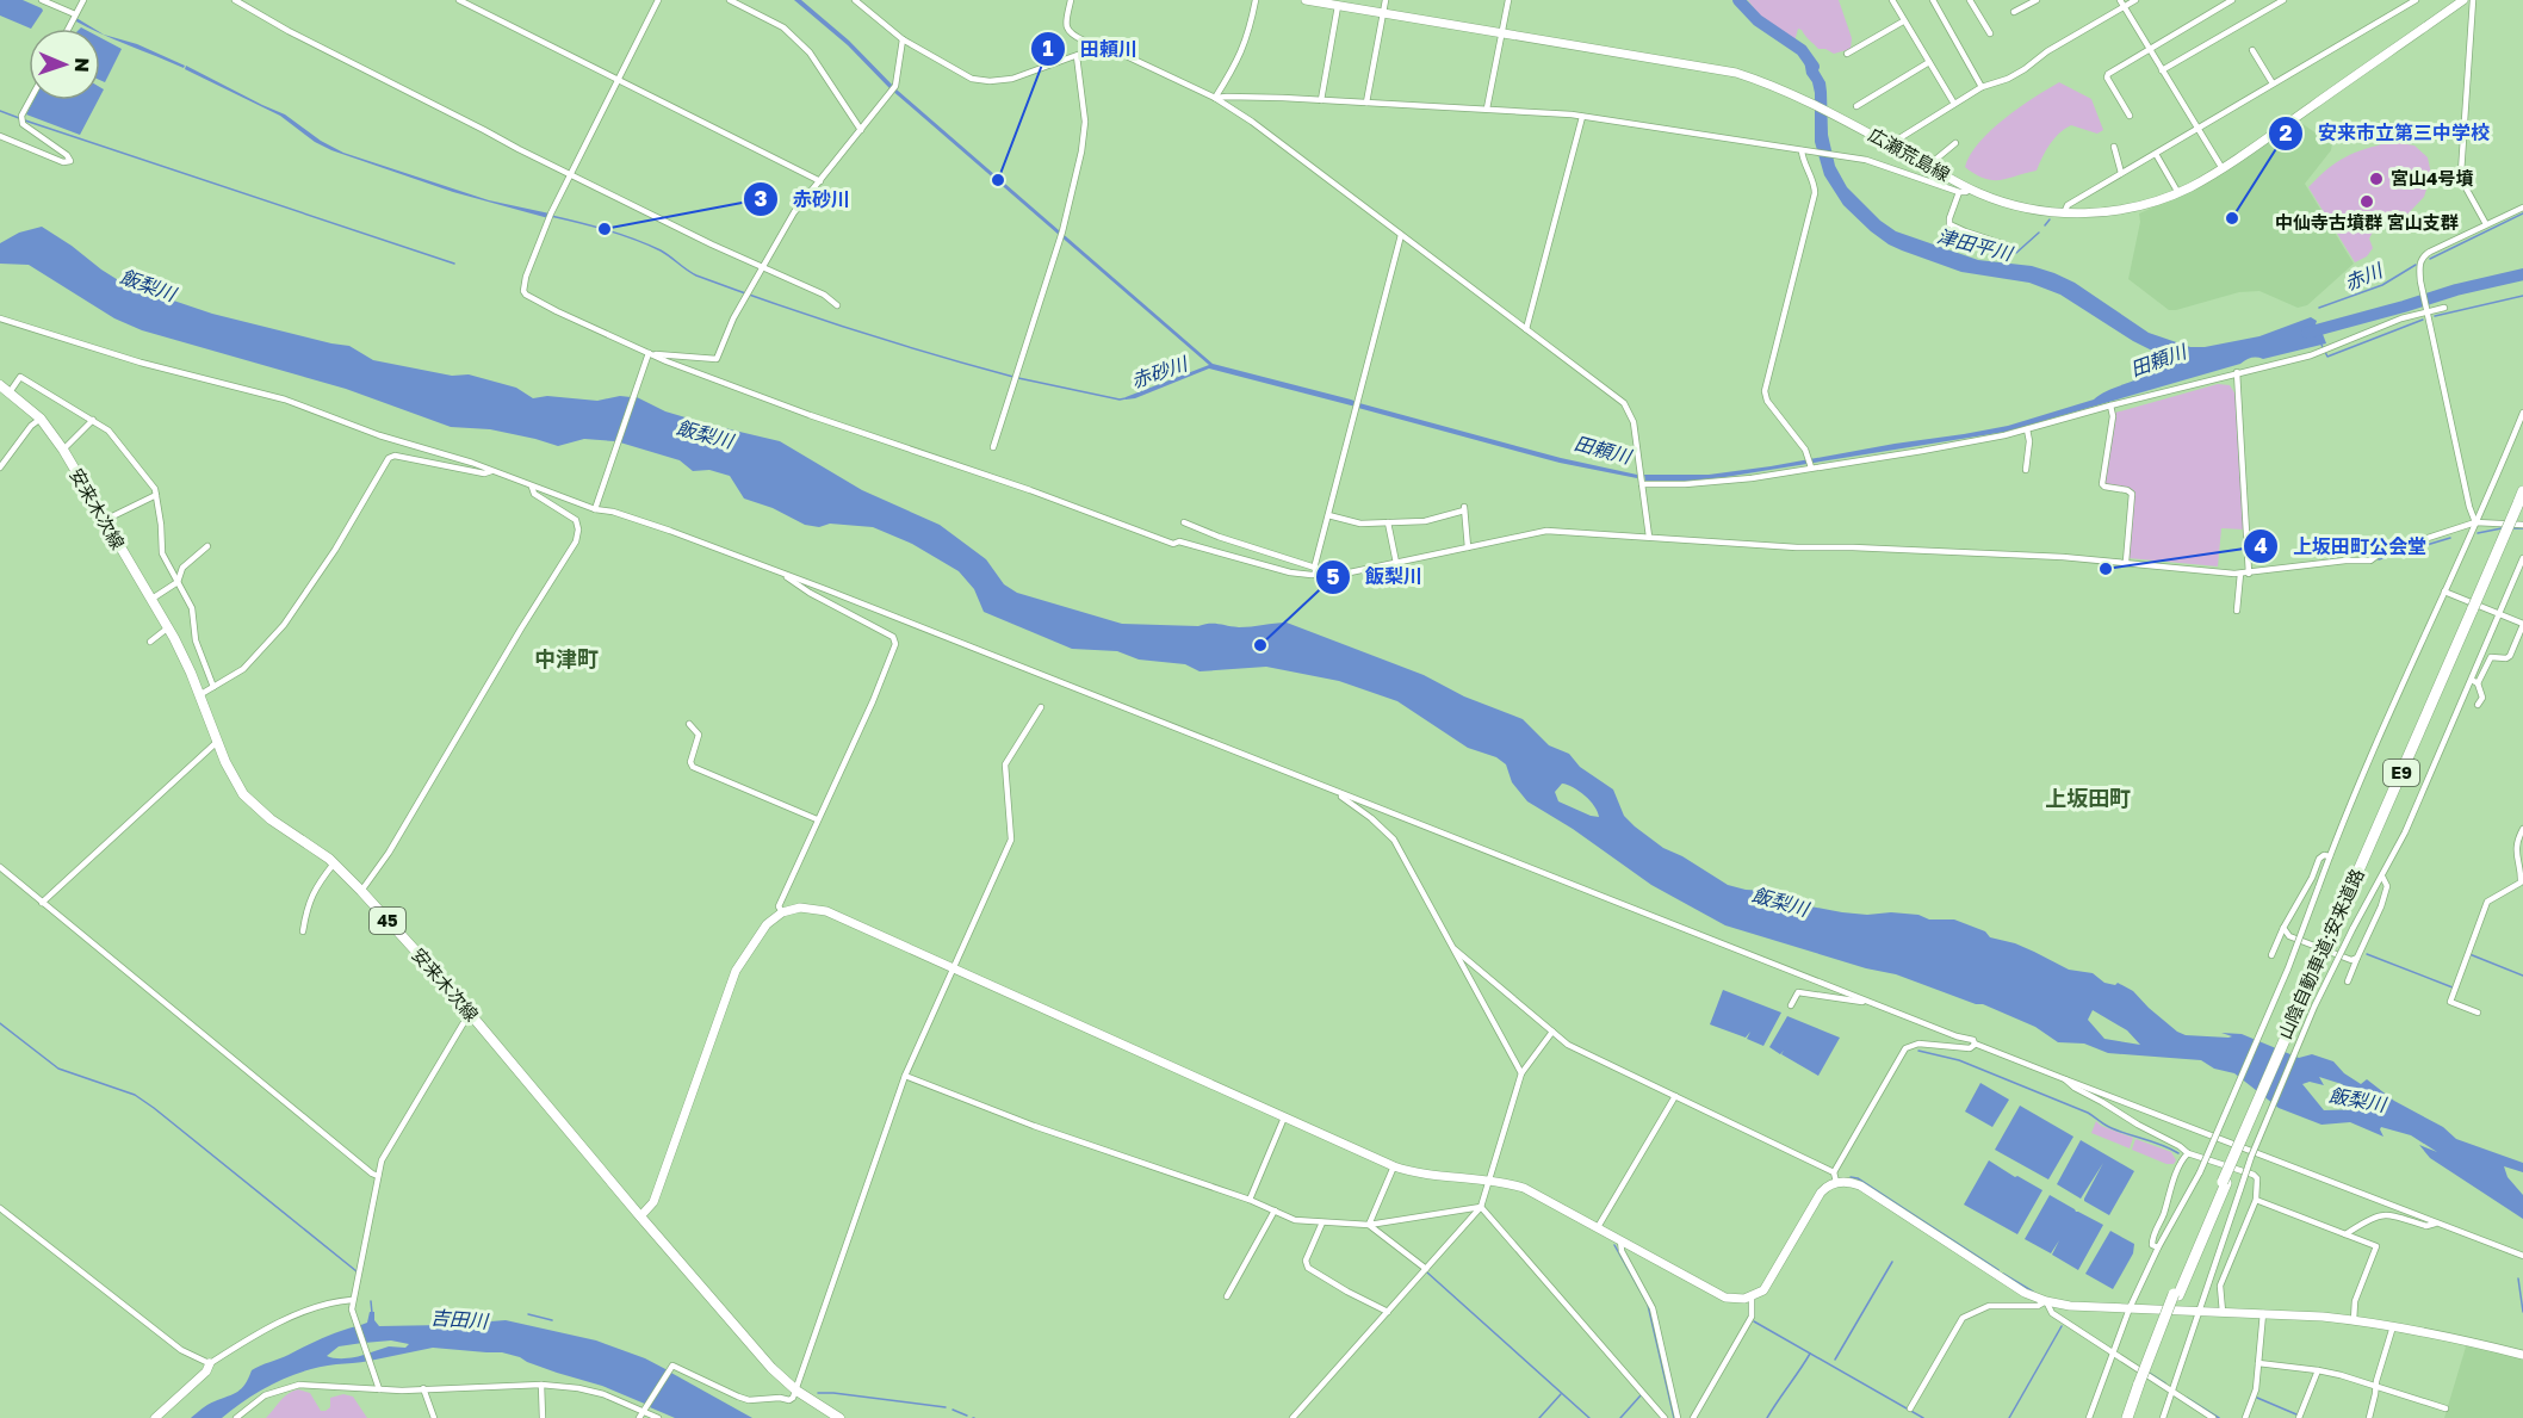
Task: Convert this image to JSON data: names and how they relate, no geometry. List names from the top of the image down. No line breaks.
{"streets":{"highway":["E9","山陰自動車道;安来道路"],"main road":["安来木次線","45"],"street":["広瀬荒島線"]},"districts":["中津町","上坂田町"],"water":["津田平川","赤川","飯梨川","田頼川","赤砂川","吉田川"],"places":["宮山4号墳","田頼川","中仙寺古墳群 宮山支群","安来市立第三中学校","赤砂川","上坂田町公会堂","飯梨川"],"north":"right"}
